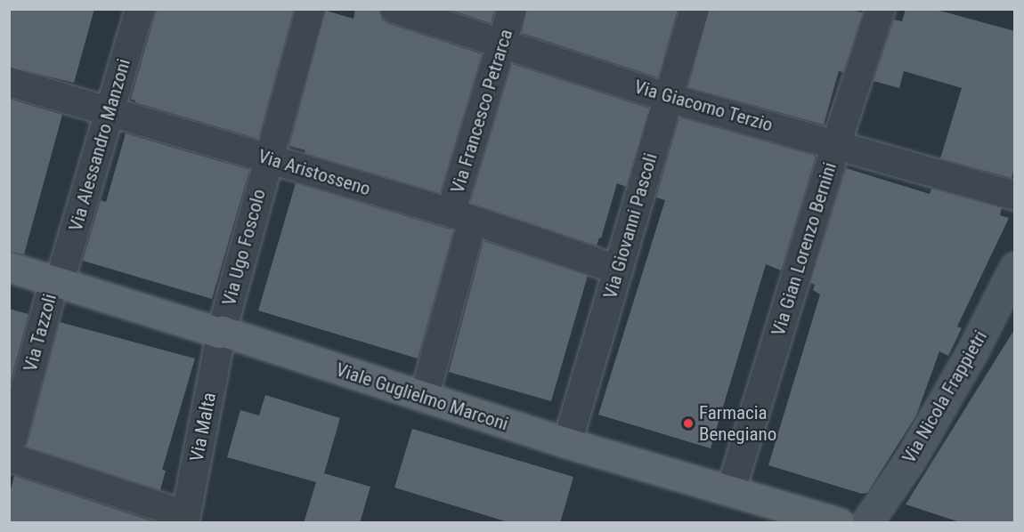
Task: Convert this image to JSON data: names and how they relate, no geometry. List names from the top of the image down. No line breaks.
{"streets":{"main road":["Viale Guglielmo Marconi"],"street":["Via Giacomo Terzio","Via Francesco Petrarca","Via Alessandro Manzoni","Via Aristosseno","Via Giovanni Pascoli","Via Ugo Foscolo","Via Gian Lorenzo Bernini","Via Tazzoli","Via Nicola Frappietri","Via Malta"]},"crossings":[["Via Giacomo Terzio","Via Francesco Petrarca"],["Via Giacomo Terzio","Via Giovanni Pascoli"],["Via Giacomo Terzio","Via Gian Lorenzo Bernini"],["Via Francesco Petrarca","Via Aristosseno"],["Via Francesco Petrarca","Viale Guglielmo Marconi"],["Via Alessandro Manzoni","Via Aristosseno"],["Via Alessandro Manzoni","Via Tazzoli"],["Via Alessandro Manzoni","Viale Guglielmo Marconi"],["Via Aristosseno","Via Giovanni Pascoli"],["Via Aristosseno","Via Ugo Foscolo"],["Via Giovanni Pascoli","Viale Guglielmo Marconi"],["Via Ugo Foscolo","Viale Guglielmo Marconi"],["Via Ugo Foscolo","Via Malta"],["Via Gian Lorenzo Bernini","Viale Guglielmo Marconi"],["Via Tazzoli","Viale Guglielmo Marconi"],["Viale Guglielmo Marconi","Via Malta"]],"places":["Farmacia Benegiano"]}
